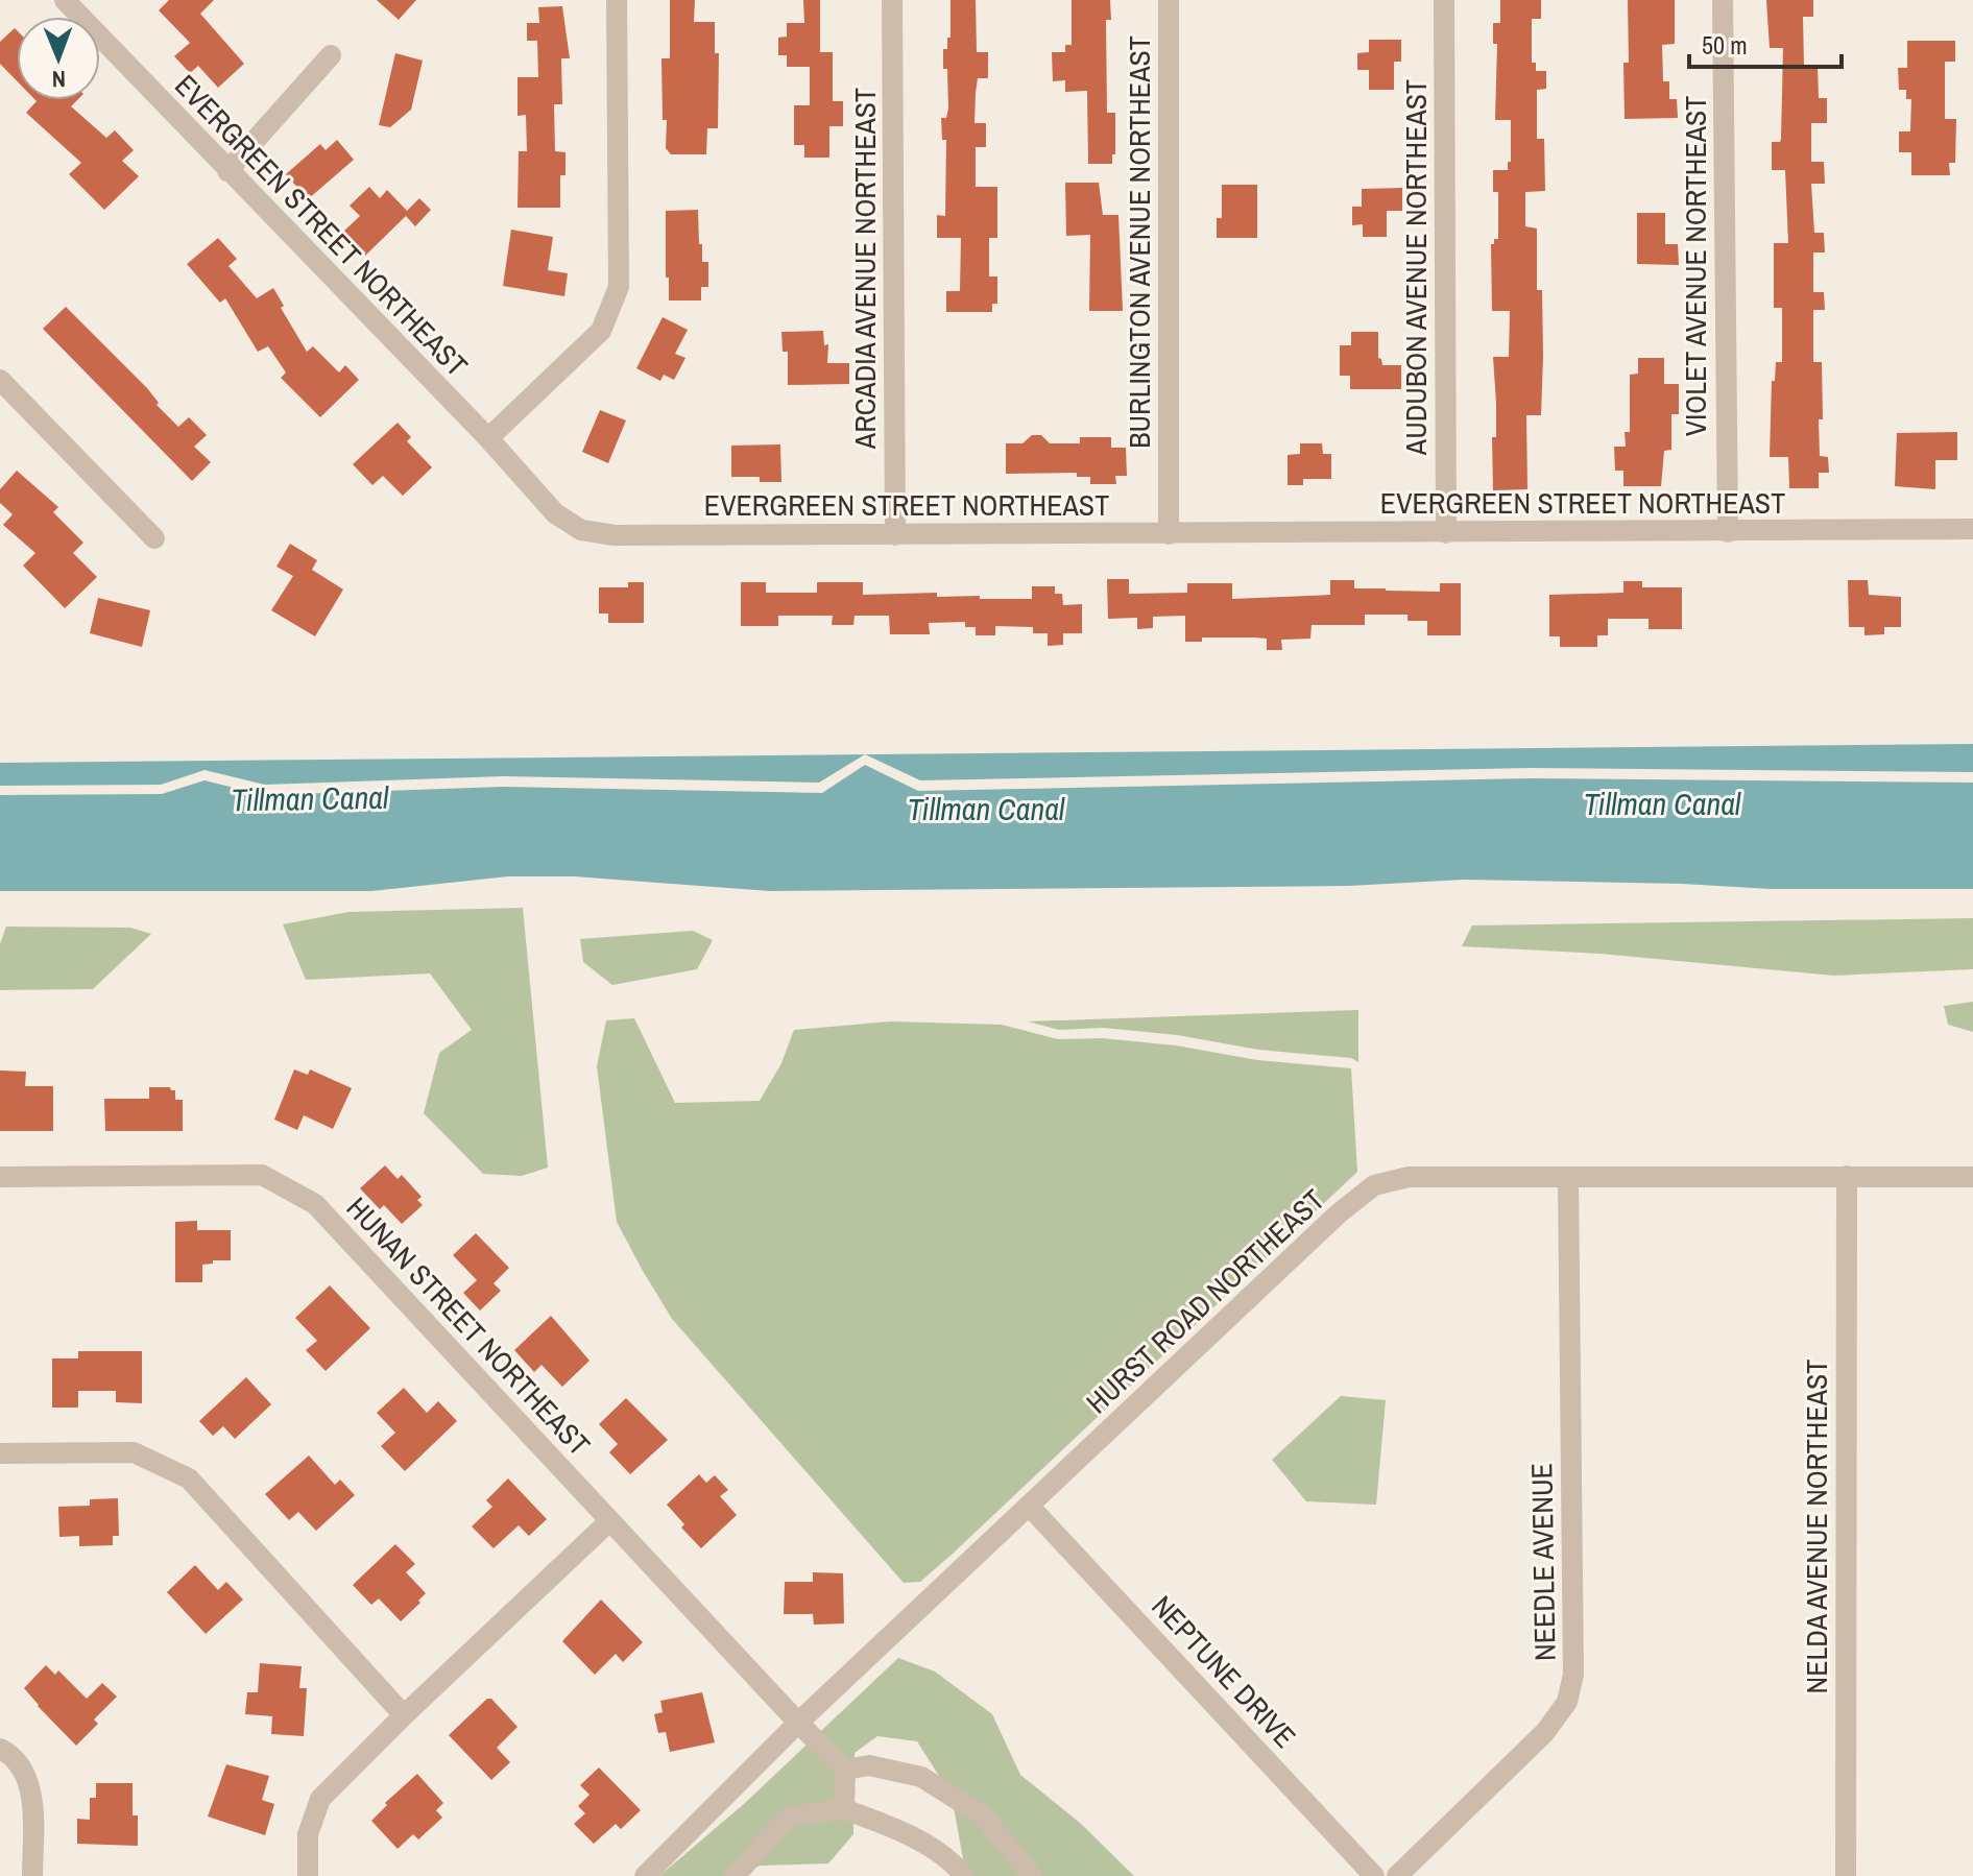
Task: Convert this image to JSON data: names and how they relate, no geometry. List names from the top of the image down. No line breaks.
{"streets":{"street":["EVERGREEN STREET NORTHEAST","BURLINGTON AVENUE NORTHEAST","VIOLET AVENUE NORTHEAST","AUDUBON AVENUE NORTHEAST","ARCADIA AVENUE NORTHEAST","HURST ROAD NORTHEAST","HUNAN STREET NORTHEAST","NELDA AVENUE NORTHEAST","NEEDLE AVENUE","NEPTUNE DRIVE"]},"crossings":[["EVERGREEN STREET NORTHEAST","BURLINGTON AVENUE NORTHEAST"],["EVERGREEN STREET NORTHEAST","VIOLET AVENUE NORTHEAST"],["EVERGREEN STREET NORTHEAST","AUDUBON AVENUE NORTHEAST"],["EVERGREEN STREET NORTHEAST","ARCADIA AVENUE NORTHEAST"],["HURST ROAD NORTHEAST","HUNAN STREET NORTHEAST"],["HURST ROAD NORTHEAST","NELDA AVENUE NORTHEAST"],["HURST ROAD NORTHEAST","NEEDLE AVENUE"],["HURST ROAD NORTHEAST","NEPTUNE DRIVE"]],"water":["Tillman Canal"],"scale_bar":"50 m","north":"bottom"}
